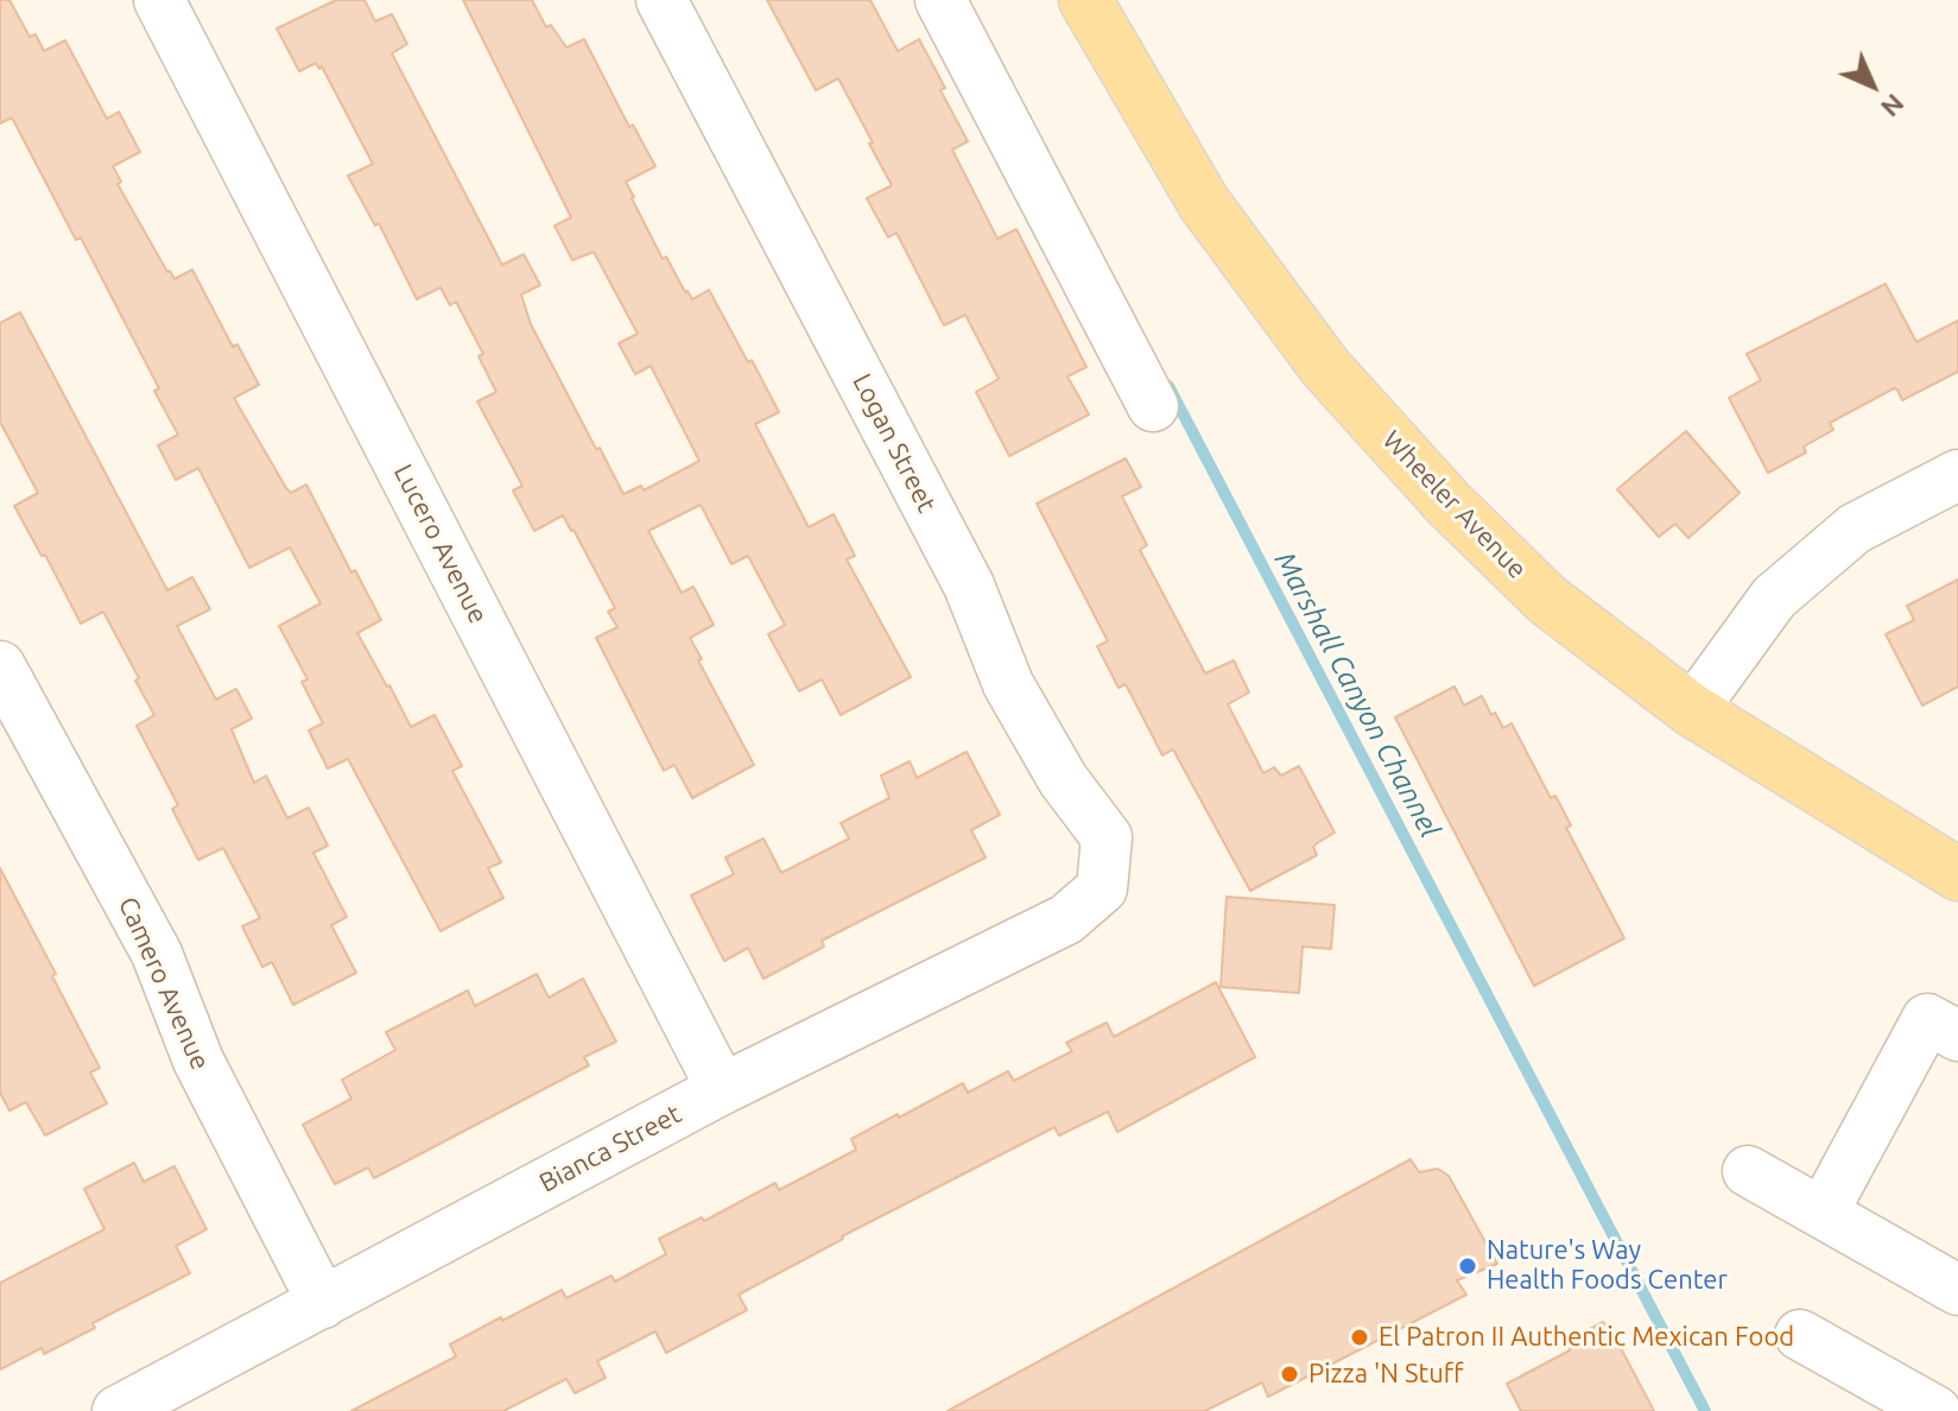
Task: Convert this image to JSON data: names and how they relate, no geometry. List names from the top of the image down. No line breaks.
{"streets":{"main road":["Wheeler Avenue"],"street":["Logan Street","Lucero Avenue","Camero Avenue","Bianca Street"]},"crossings":[["Logan Street","Bianca Street"],["Lucero Avenue","Bianca Street"],["Camero Avenue","Bianca Street"]],"water":["Marshall Canyon Channel"],"places":["Nature's Way Health Foods Center","El Patron II Authentic Mexican Food","Pizza 'N Stuff"],"north":"bottom right"}
